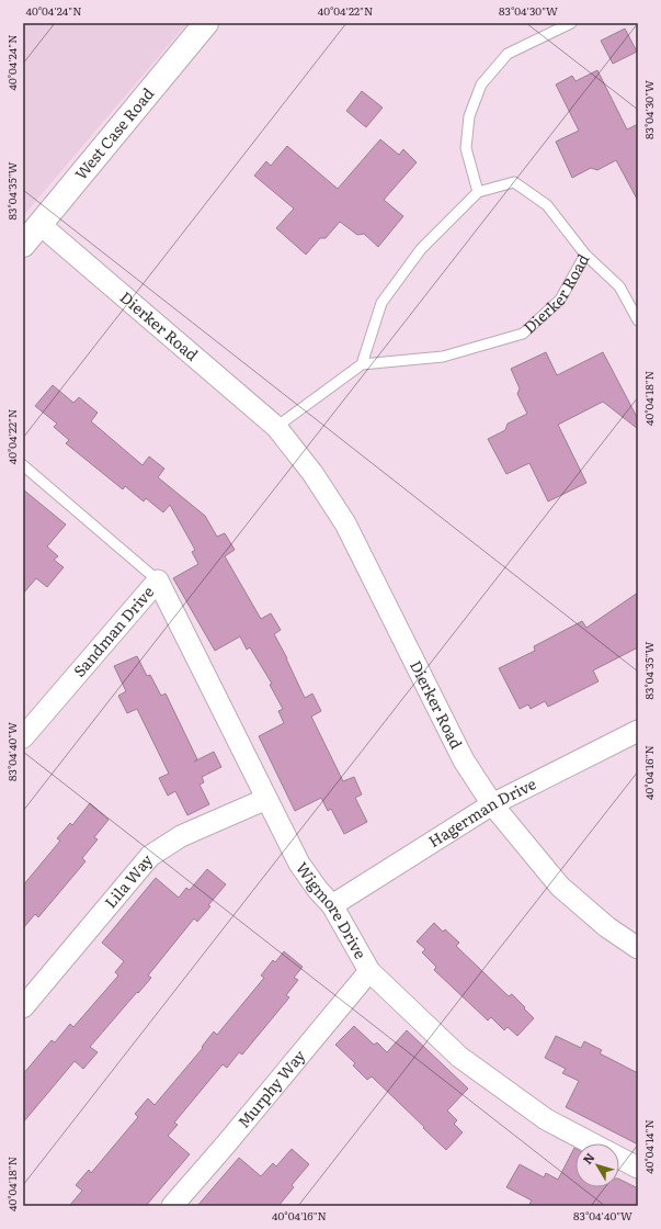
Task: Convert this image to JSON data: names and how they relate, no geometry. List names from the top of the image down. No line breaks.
{"streets":{"main road":["West Case Road"],"street":["Dierker Road","Sandman Drive","Hagerman Drive","Lila Way","Wigmore Drive","Murphy Way"]},"crossings":[["West Case Road","Dierker Road"],["Dierker Road","Hagerman Drive"],["Sandman Drive","Wigmore Drive"],["Hagerman Drive","Wigmore Drive"],["Lila Way","Wigmore Drive"],["Wigmore Drive","Murphy Way"]],"north":"top left","coordinates":["40°04'24\"N","40°04'22\"N","83°04'30\"W","83°04'35\"W","40°04'18\"N","83°04'40\"W","40°04'16\"N","40°04'14\"N"]}
